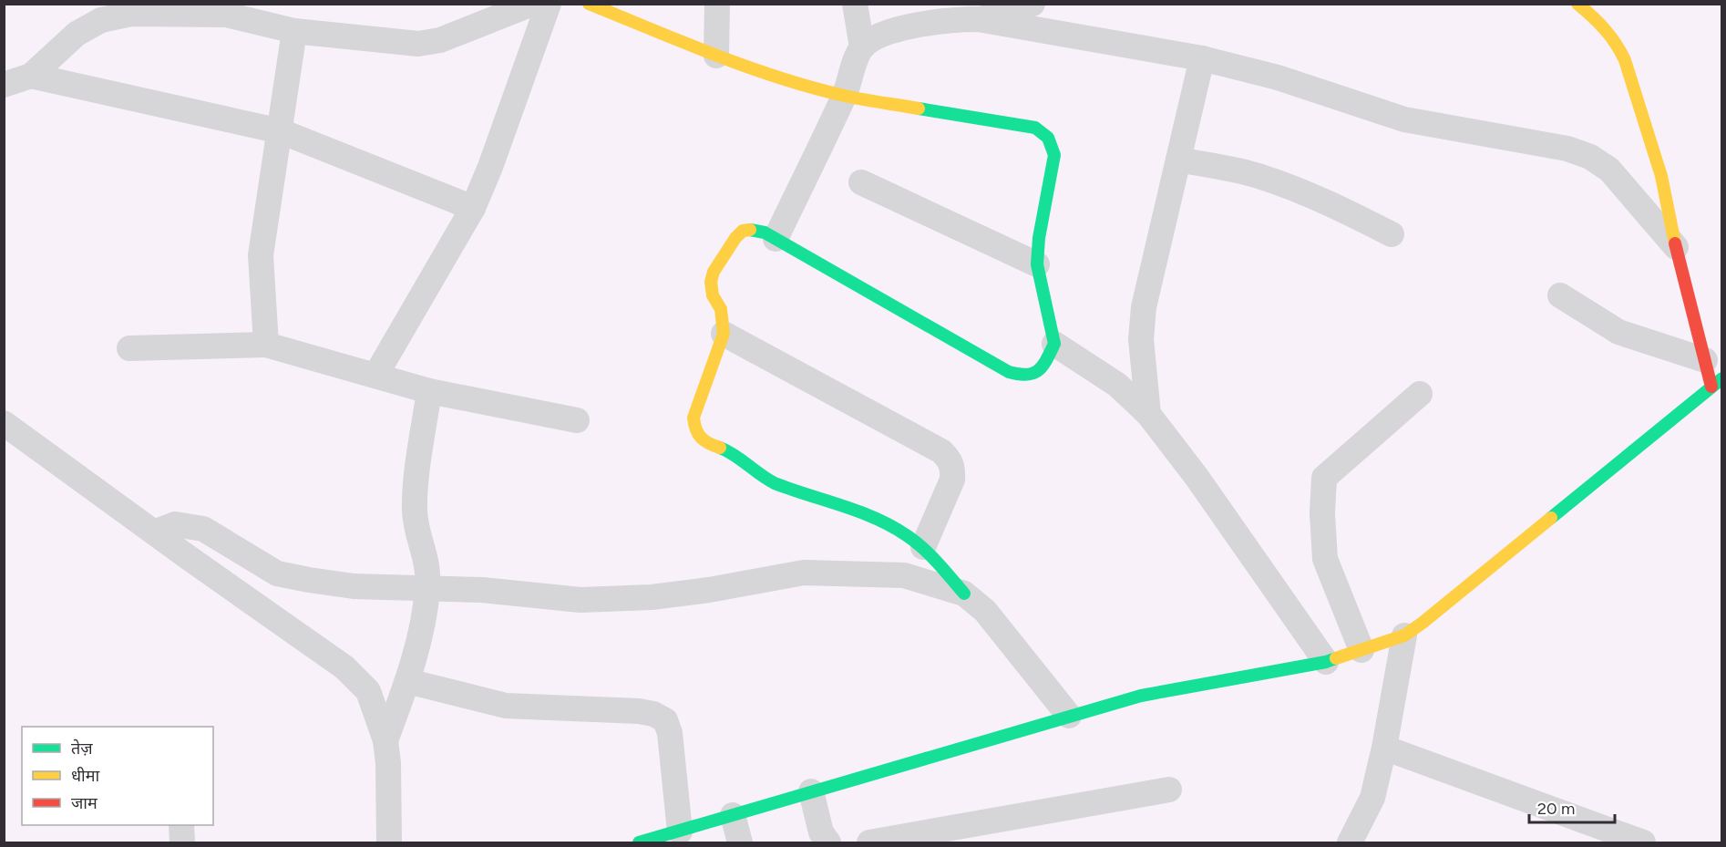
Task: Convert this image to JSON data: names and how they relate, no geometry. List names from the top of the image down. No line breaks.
{"legend":["तेज़","धीमा","जाम"],"scale_bar":"20 m"}
